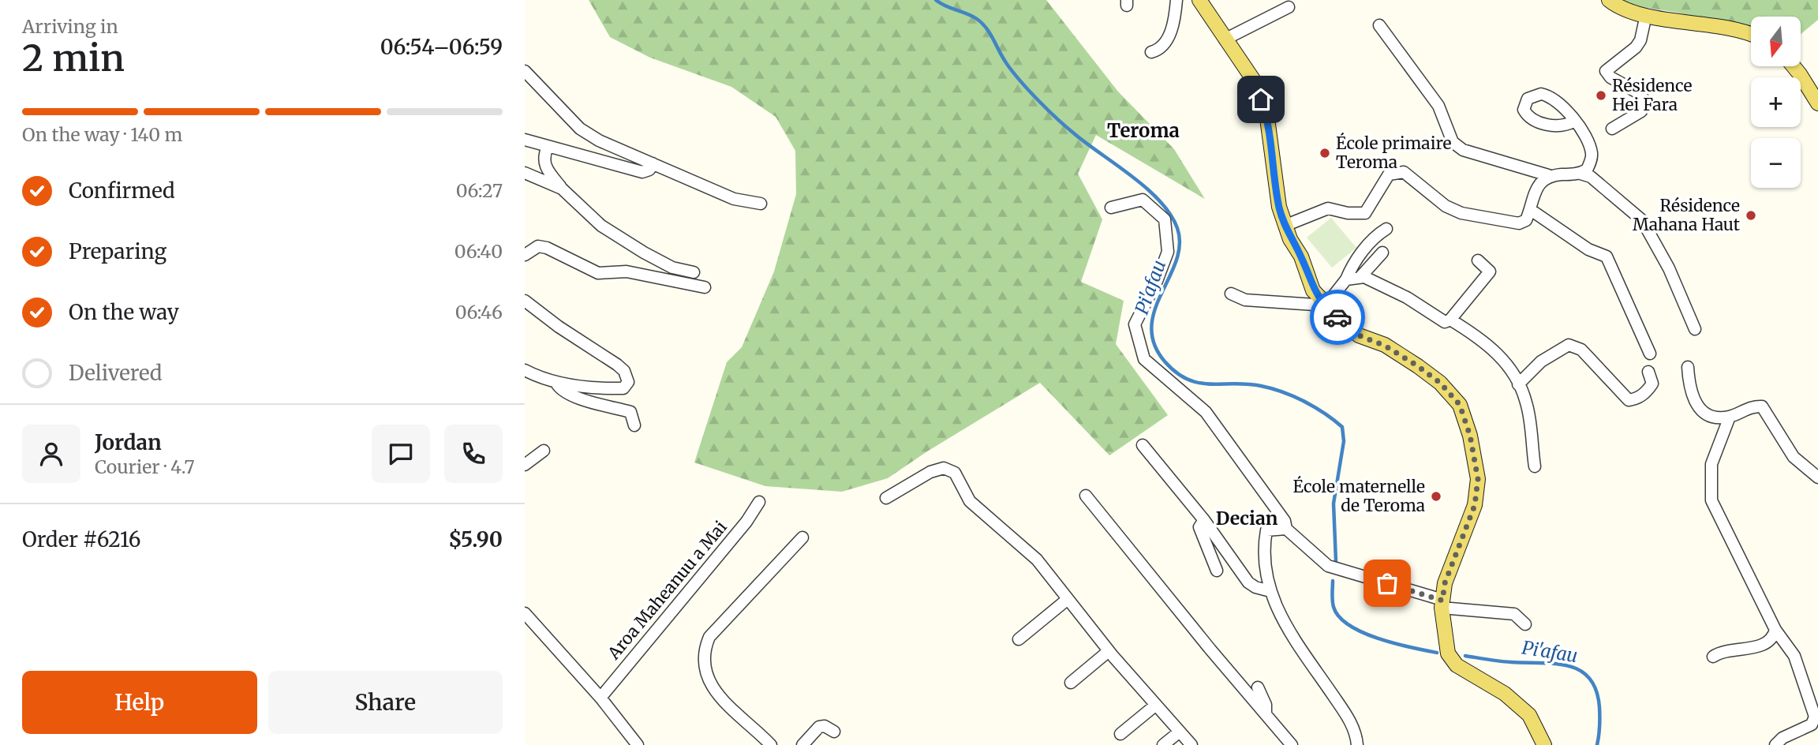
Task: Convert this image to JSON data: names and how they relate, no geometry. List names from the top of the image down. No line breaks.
{"streets":{"street":["Aroa Maheanuu a Mai"]},"districts":["Teroma","Decian"],"water":["Pi'afau"],"places":["Résidence Hei Fara","École primaire Teroma","Résidence Mahana Haut","École maternelle de Teroma"],"north":"bottom","page":{"heading":["2 min","Arriving in","06:54–06:59"],"panel":["Jordan","Courier · 4.7","Order #6216","$5.90"],"map_buttons":["+","−"],"bar":"On the way · 140 m","list":[["Confirmed","06:27"],["Preparing","06:40"],["On the way","06:46"],"Delivered"],"buttons":["Help","Share"]}}
